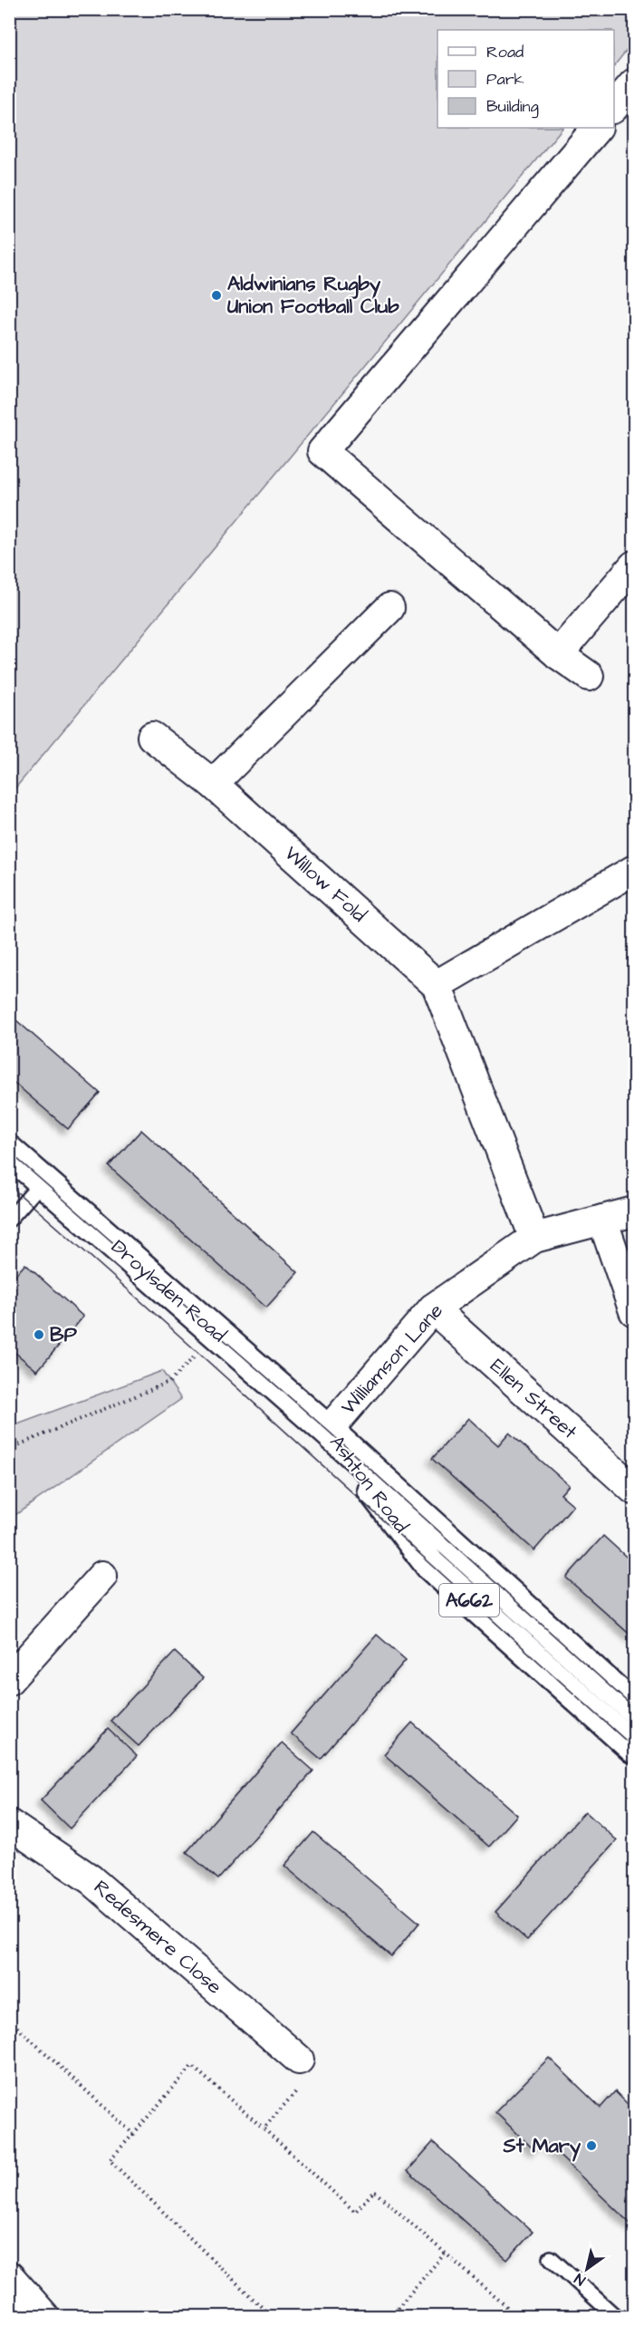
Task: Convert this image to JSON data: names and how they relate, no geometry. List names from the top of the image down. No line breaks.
{"streets":{"main road":["Droylsden Road","Ashton Road","A662"],"street":["Willow Fold","Williamson Lane","Ellen Street","Redesmere Close"]},"crossings":[["Willow Fold","Williamson Lane"],["Droylsden Road","Williamson Lane"],["Droylsden Road","Ashton Road"],["Williamson Lane","Ellen Street"],["Williamson Lane","Ashton Road"]],"places":["Aldwinians Rugby Union Football Club","BP","St Mary"],"legend":["Road","Park","Building"],"north":"bottom left"}
